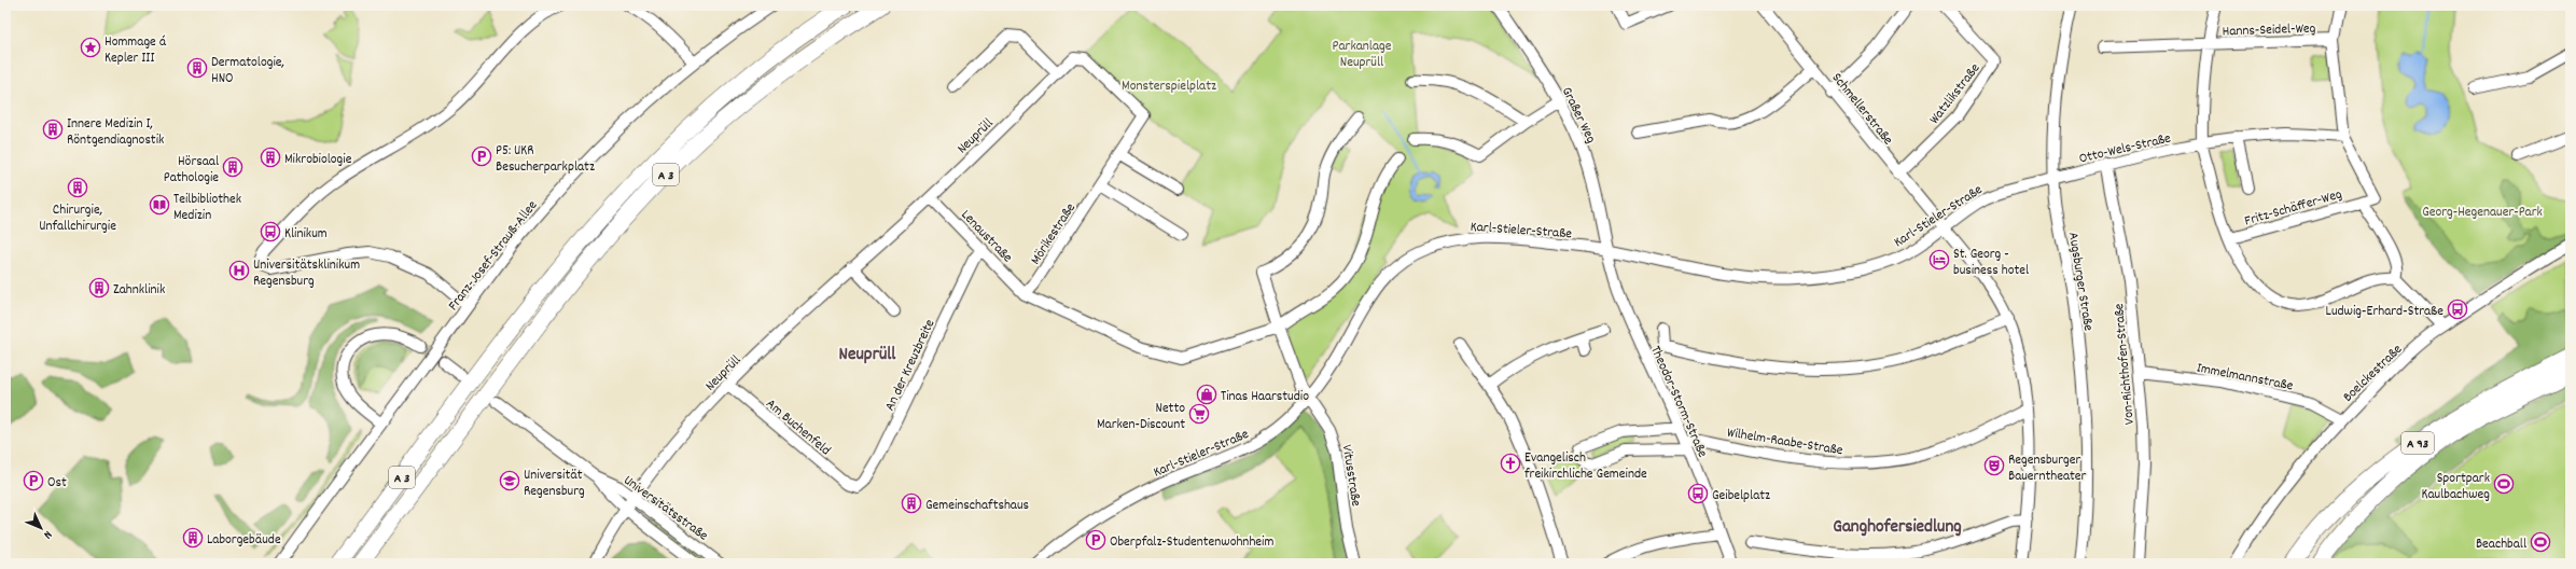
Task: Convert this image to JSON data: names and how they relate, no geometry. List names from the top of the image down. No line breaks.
{"streets":{"highway":["A 3","A 93"],"street":["Hanns-Seidel-Weg","Watzlikstraße","Schmellerstraße","Graßer Weg","Neuprüll","Otto-Wels-Straße","Fritz-Schäffer-Weg","Karl-Stieler-Straße","Mörikestraße","Lenaustraße","Franz-Josef-Strauß-Allee","Augsburger Straße","An der Kreuzbreite","Von-Richthofen-Straße","Boelckestraße","Immelmannstraße","Theodor-Storm-Straße","Am Buchenfeld","Wilhelm-Raabe-Straße","Vitusstraße","Universitätsstraße"]},"crossings":[["Watzlikstraße","Schmellerstraße"],["Schmellerstraße","Karl-Stieler-Straße"],["Schmellerstraße","Wilhelm-Raabe-Straße"],["Graßer Weg","Karl-Stieler-Straße"],["Graßer Weg","Theodor-Storm-Straße"],["Neuprüll","Mörikestraße"],["Neuprüll","Lenaustraße"],["Neuprüll","Am Buchenfeld"],["Neuprüll","Universitätsstraße"],["Otto-Wels-Straße","Karl-Stieler-Straße"],["Otto-Wels-Straße","Augsburger Straße"],["Otto-Wels-Straße","Von-Richthofen-Straße"],["Karl-Stieler-Straße","Augsburger Straße"],["Karl-Stieler-Straße","Theodor-Storm-Straße"],["Karl-Stieler-Straße","Vitusstraße"],["Mörikestraße","Lenaustraße"],["Lenaustraße","An der Kreuzbreite"],["An der Kreuzbreite","Am Buchenfeld"],["Von-Richthofen-Straße","Immelmannstraße"],["Boelckestraße","Immelmannstraße"],["Theodor-Storm-Straße","Wilhelm-Raabe-Straße"]],"districts":["Neuprüll","Ganghofersiedlung"],"parks":["Parkanlage Neuprüll","Monsterspielplatz","Georg-Hegenauer-Park"],"places":{"place":["Hommage á Kepler III"],"building":["Dermatologie, HNO","Innere Medizin I, Röntgendiagnostik","Mikrobiologie","Hörsaal Pathologie","Chirurgie, Unfallchirurgie","Zahnklinik","Gemeinschaftshaus","Laborgebäude"],"parking":["P5: UKR Besucherparkplatz","Ost","Oberpfalz-Studentenwohnheim"],"library":["Teilbibliothek Medizin"],"bus stop":["Klinikum","Ludwig-Erhard-Straße","Geibelplatz"],"hotel":["St. Georg - business hotel"],"hospital":["Universitätsklinikum Regensburg"],"shop":["Tinas Haarstudio"],"supermarket":["Netto Marken-Discount"],"church":["Evangelisch freikirchliche Gemeinde"],"theatre":["Regensburger Bauerntheater"],"school or university":["Universität Regensburg"],"sports":["Sportpark Kaulbachweg","Beachball"]},"north":"bottom right"}
